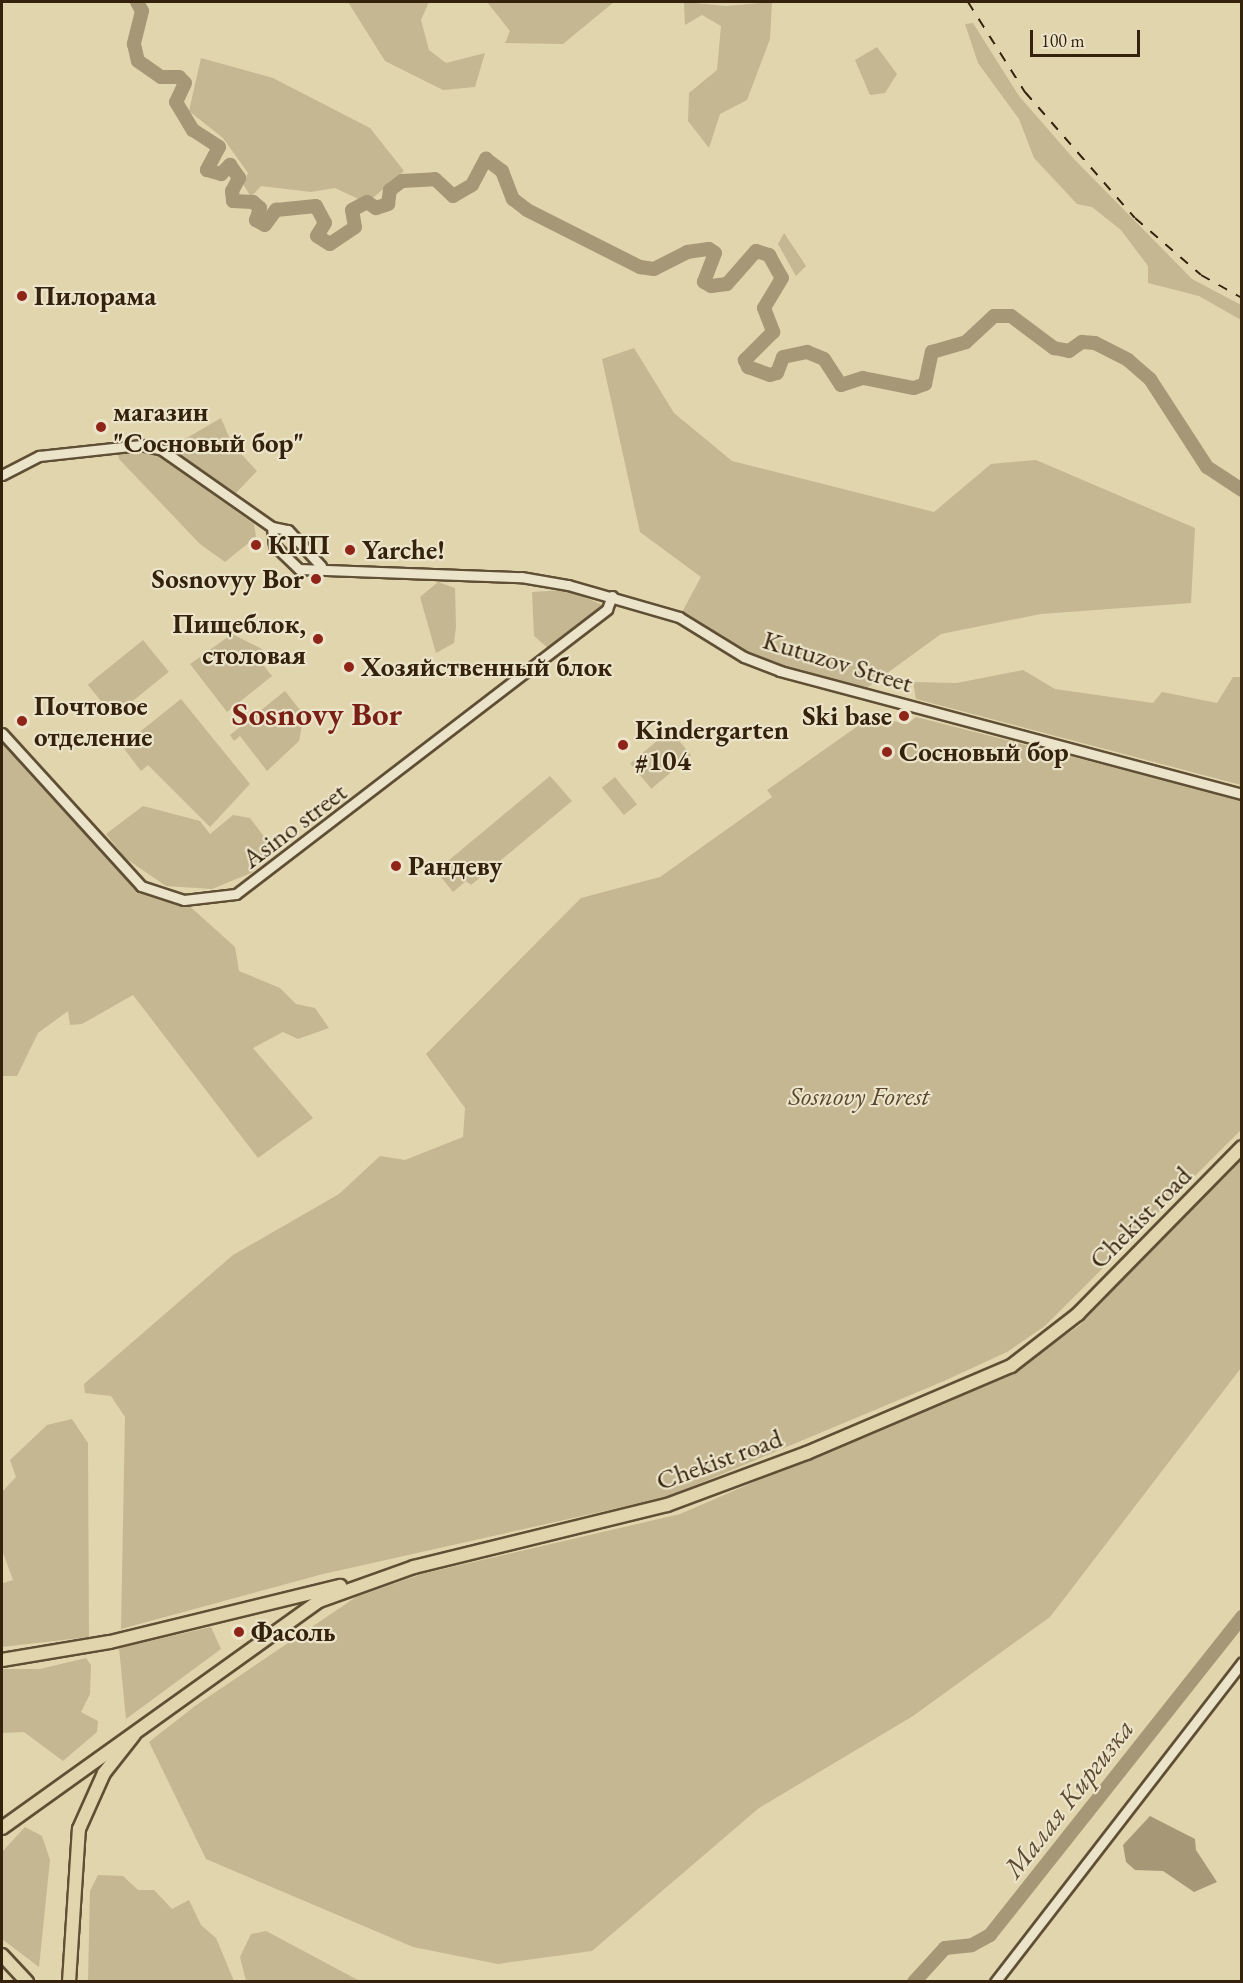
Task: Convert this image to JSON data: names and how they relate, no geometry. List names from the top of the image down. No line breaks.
{"streets":{"main road":["Chekist road"],"street":["Kutuzov Street","Asino street"]},"crossings":[["Kutuzov Street","Asino street"]],"districts":["Sosnovy Bor"],"water":["Малая Киргизка"],"parks":["Sosnovy Forest"],"places":["Пилорама","магазин \"Сосновый бор\"","КПП","Yarche!","Sosnovyy Bor","Пищеблок, столовая","Хозяйственный блок","Ski base","Почтовое отделение","Kindergarten #104","Сосновый бор","Рандеву","Фасоль"],"scale_bar":"100 m"}
